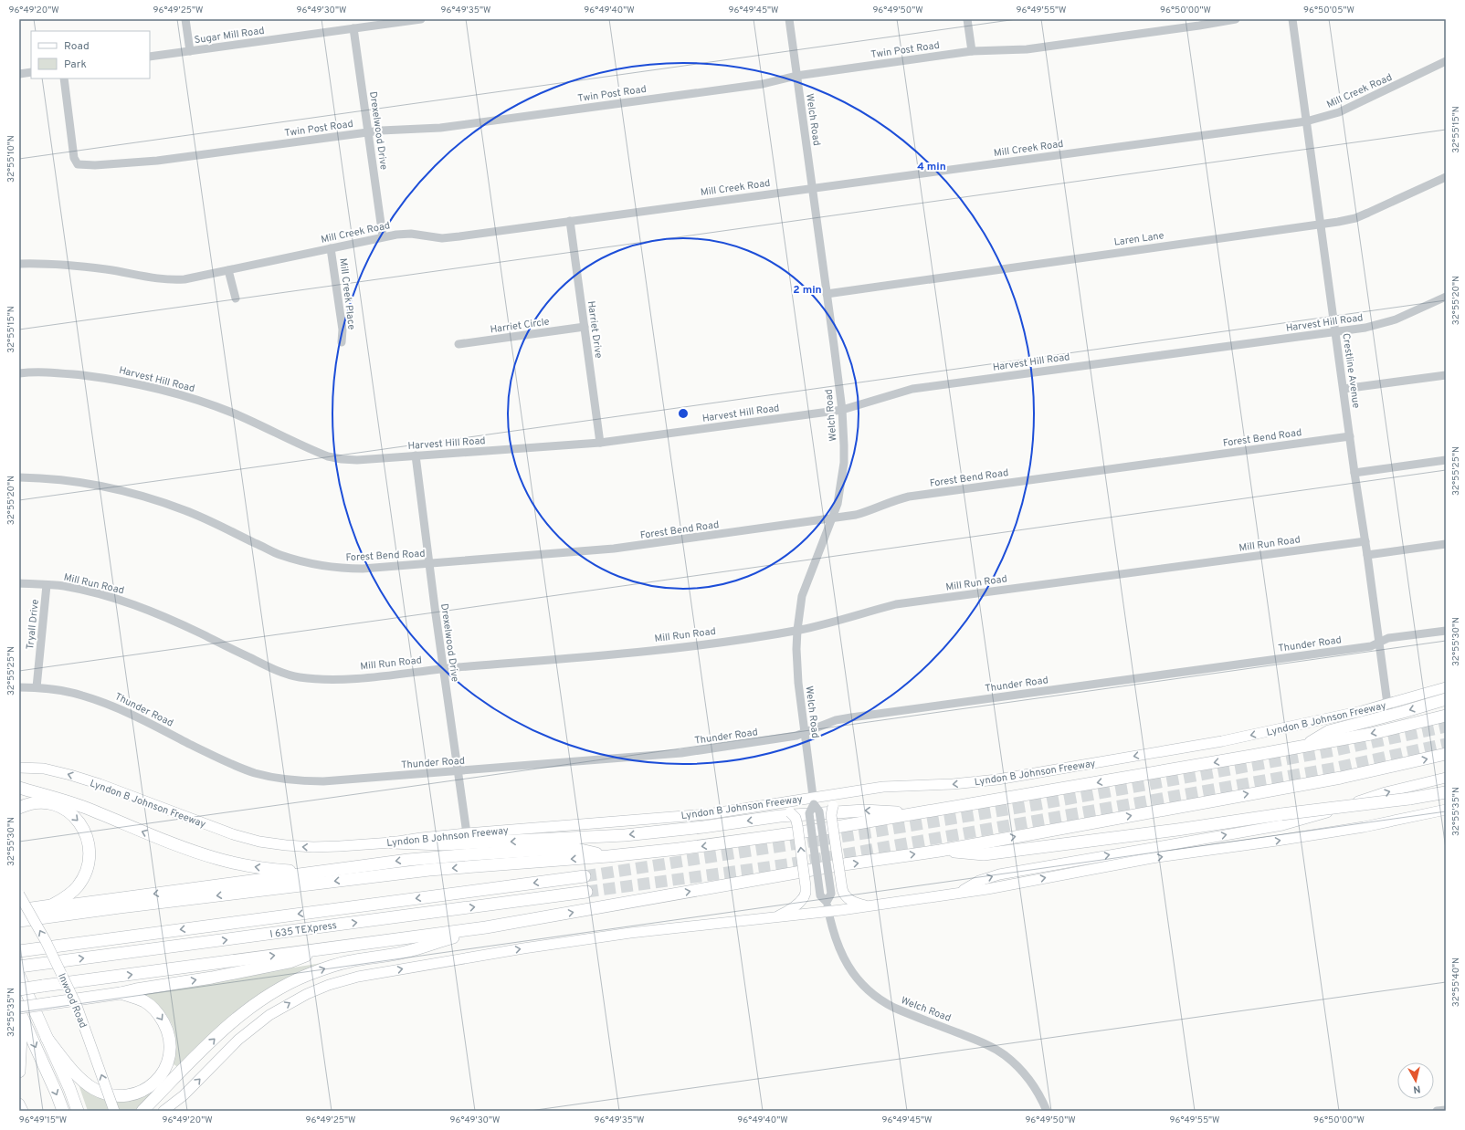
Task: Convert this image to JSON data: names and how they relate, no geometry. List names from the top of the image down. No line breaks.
{"streets":{"highway":["Lyndon B Johnson Freeway","I 635 TEXpress"],"main road":["Inwood Road"],"street":["Sugar Mill Road","Twin Post Road","Mill Creek Road","Welch Road","Drexelwood Drive","Laren Lane","Mill Creek Place","Harvest Hill Road","Harriet Circle","Harriet Drive","Crestline Avenue","Forest Bend Road","Mill Run Road","Tryall Drive","Thunder Road"]},"crossings":[["Sugar Mill Road","Drexelwood Drive"],["Twin Post Road","Welch Road"],["Twin Post Road","Drexelwood Drive"],["Mill Creek Road","Welch Road"],["Mill Creek Road","Drexelwood Drive"],["Mill Creek Road","Mill Creek Place"],["Mill Creek Road","Harriet Drive"],["Mill Creek Road","Crestline Avenue"],["Welch Road","Laren Lane"],["Welch Road","Harvest Hill Road"],["Welch Road","Forest Bend Road"],["Welch Road","Mill Run Road"],["Welch Road","Thunder Road"],["Welch Road","Lyndon B Johnson Freeway"],["Drexelwood Drive","Harvest Hill Road"],["Drexelwood Drive","Forest Bend Road"],["Drexelwood Drive","Mill Run Road"],["Drexelwood Drive","Thunder Road"],["Drexelwood Drive","Lyndon B Johnson Freeway"],["Laren Lane","Crestline Avenue"],["Harvest Hill Road","Harriet Drive"],["Harvest Hill Road","Crestline Avenue"],["Harriet Circle","Harriet Drive"],["Crestline Avenue","Forest Bend Road"],["Crestline Avenue","Mill Run Road"],["Crestline Avenue","Thunder Road"],["Crestline Avenue","Lyndon B Johnson Freeway"],["Mill Run Road","Tryall Drive"],["Tryall Drive","Thunder Road"]],"one_way":["Inwood Road"],"legend":["Road","Park"],"north":"bottom","coordinates":["96°49'20\"W","96°49'25\"W","96°49'30\"W","96°49'35\"W","96°49'40\"W","96°49'45\"W","96°49'50\"W","96°49'55\"W","96°50'00\"W","96°50'05\"W","32°55'15\"N","32°55'10\"N","32°55'20\"N","32°55'25\"N","32°55'30\"N","32°55'35\"N","32°55'40\"N","96°49'15\"W"],"rings":["4 min","2 min"]}
